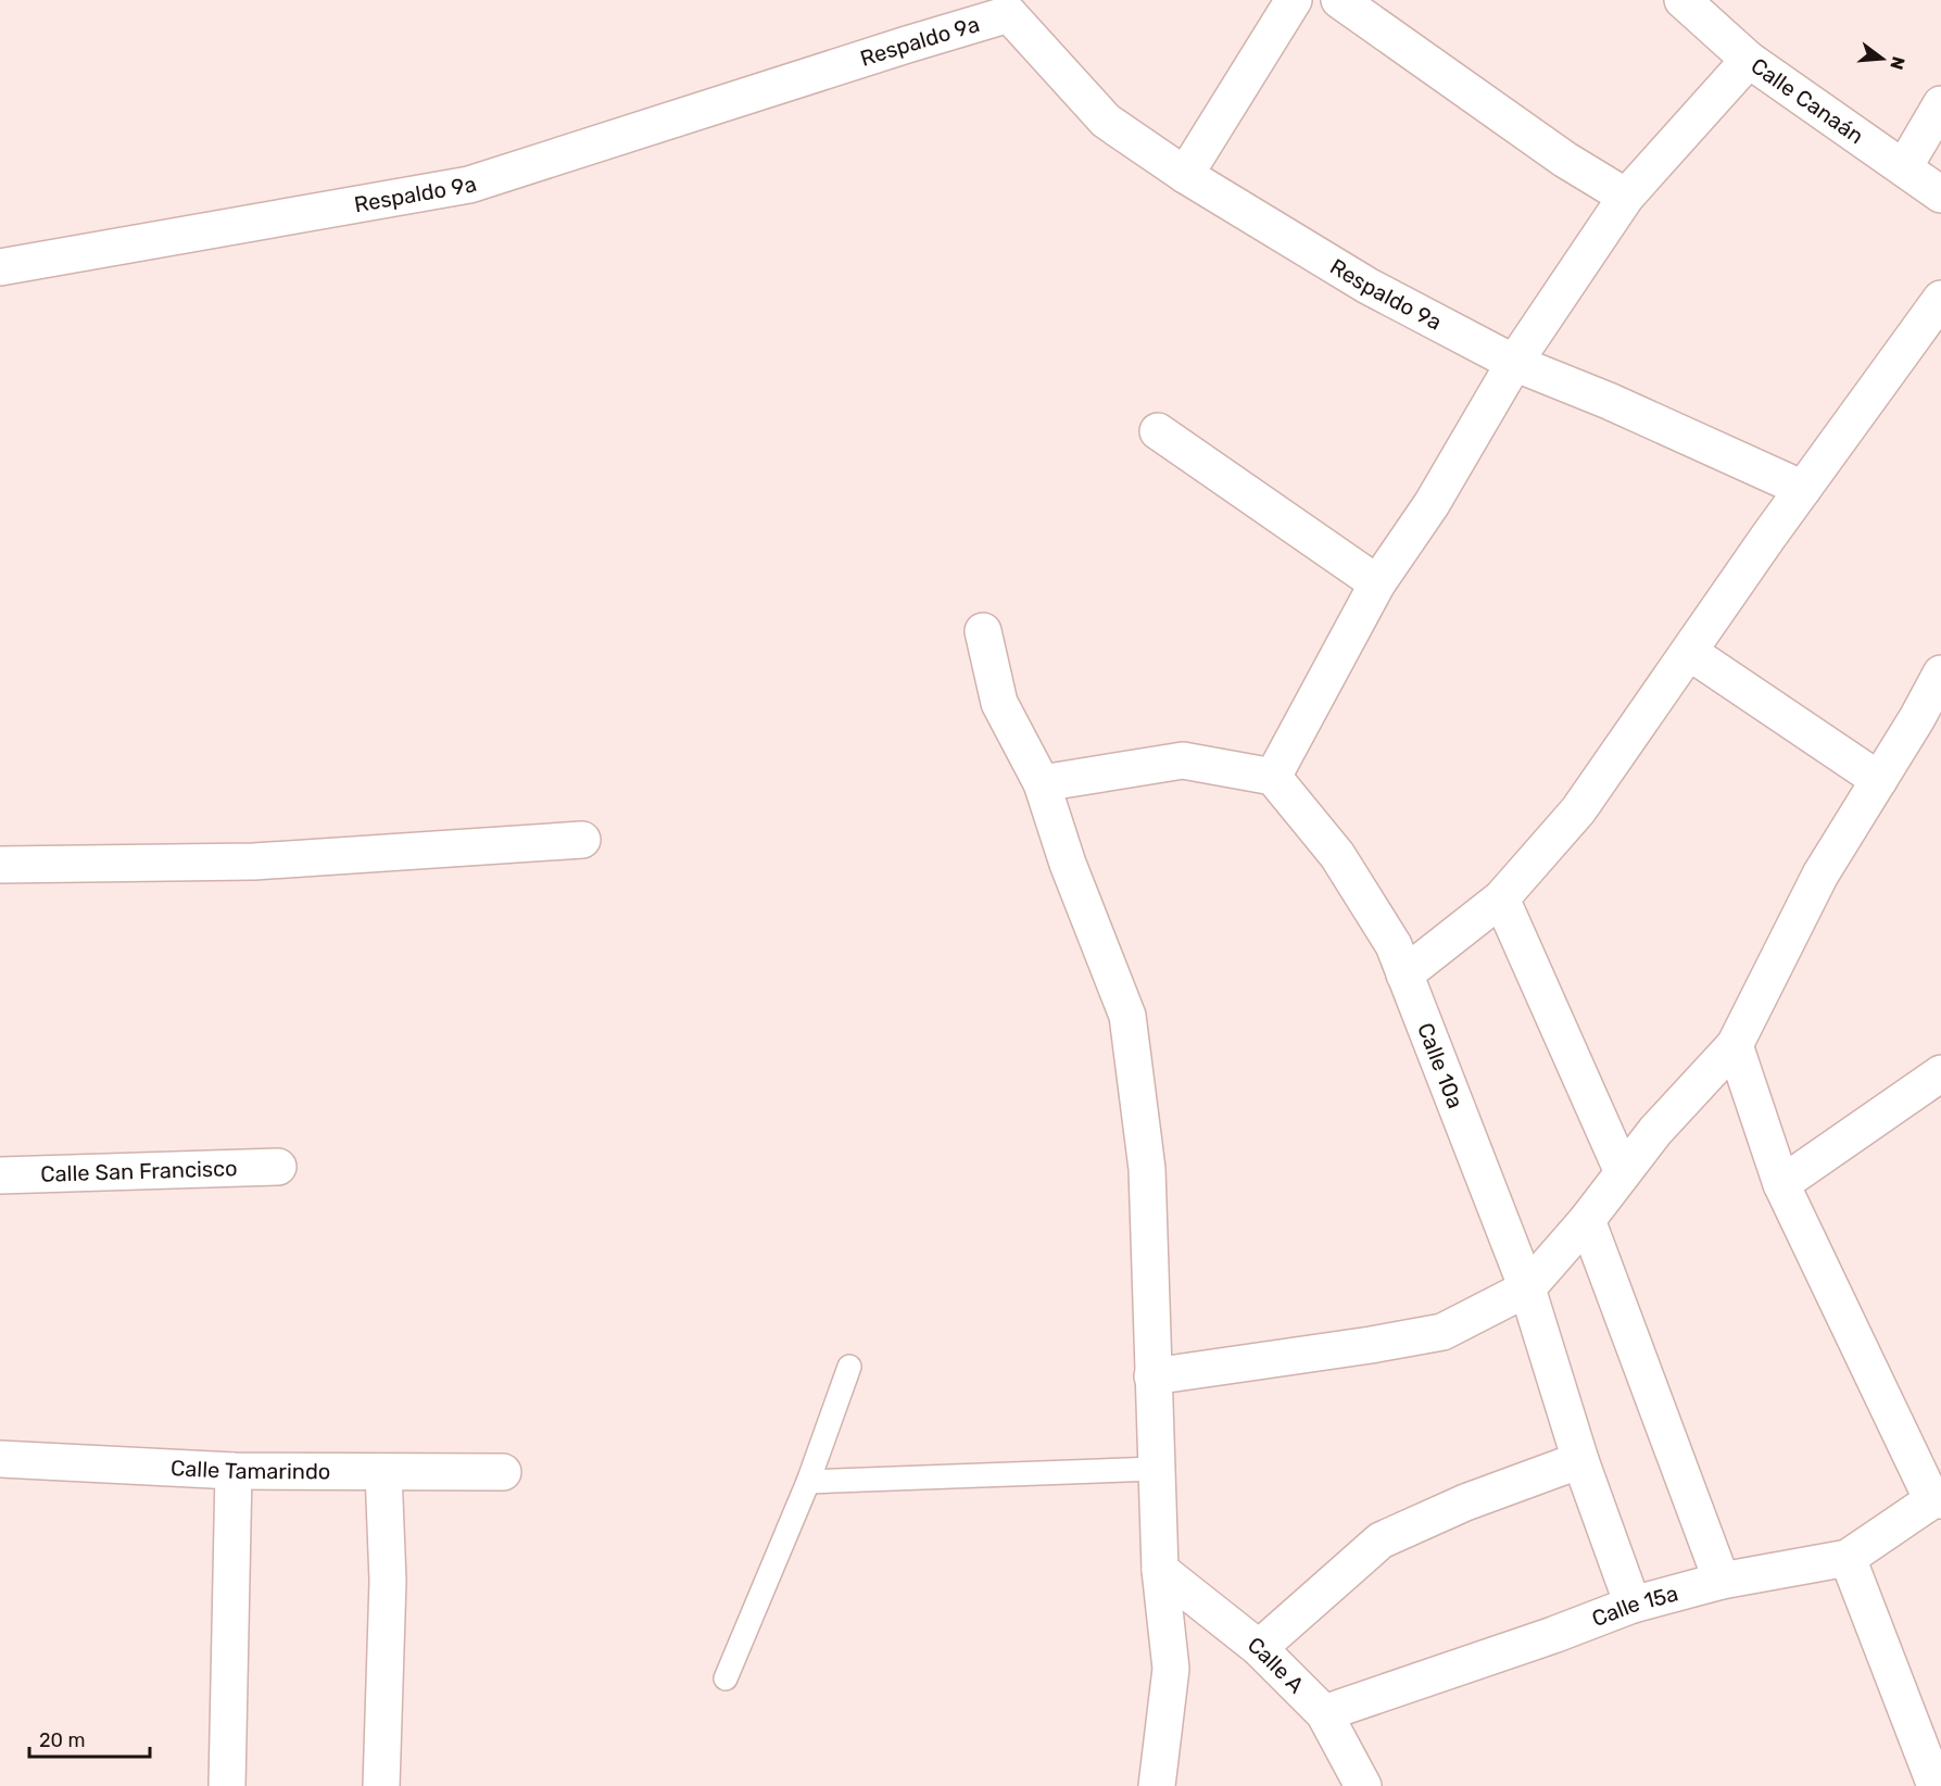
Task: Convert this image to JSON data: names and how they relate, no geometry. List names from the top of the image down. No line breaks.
{"streets":{"street":["Respaldo 9a","Calle Canaán","Calle 10a","Calle San Francisco","Calle Tamarindo","Calle 15a","Calle A"]},"crossings":[["Calle 10a","Calle 15a"],["Calle 15a","Calle A"]],"scale_bar":"20 m","north":"right"}
